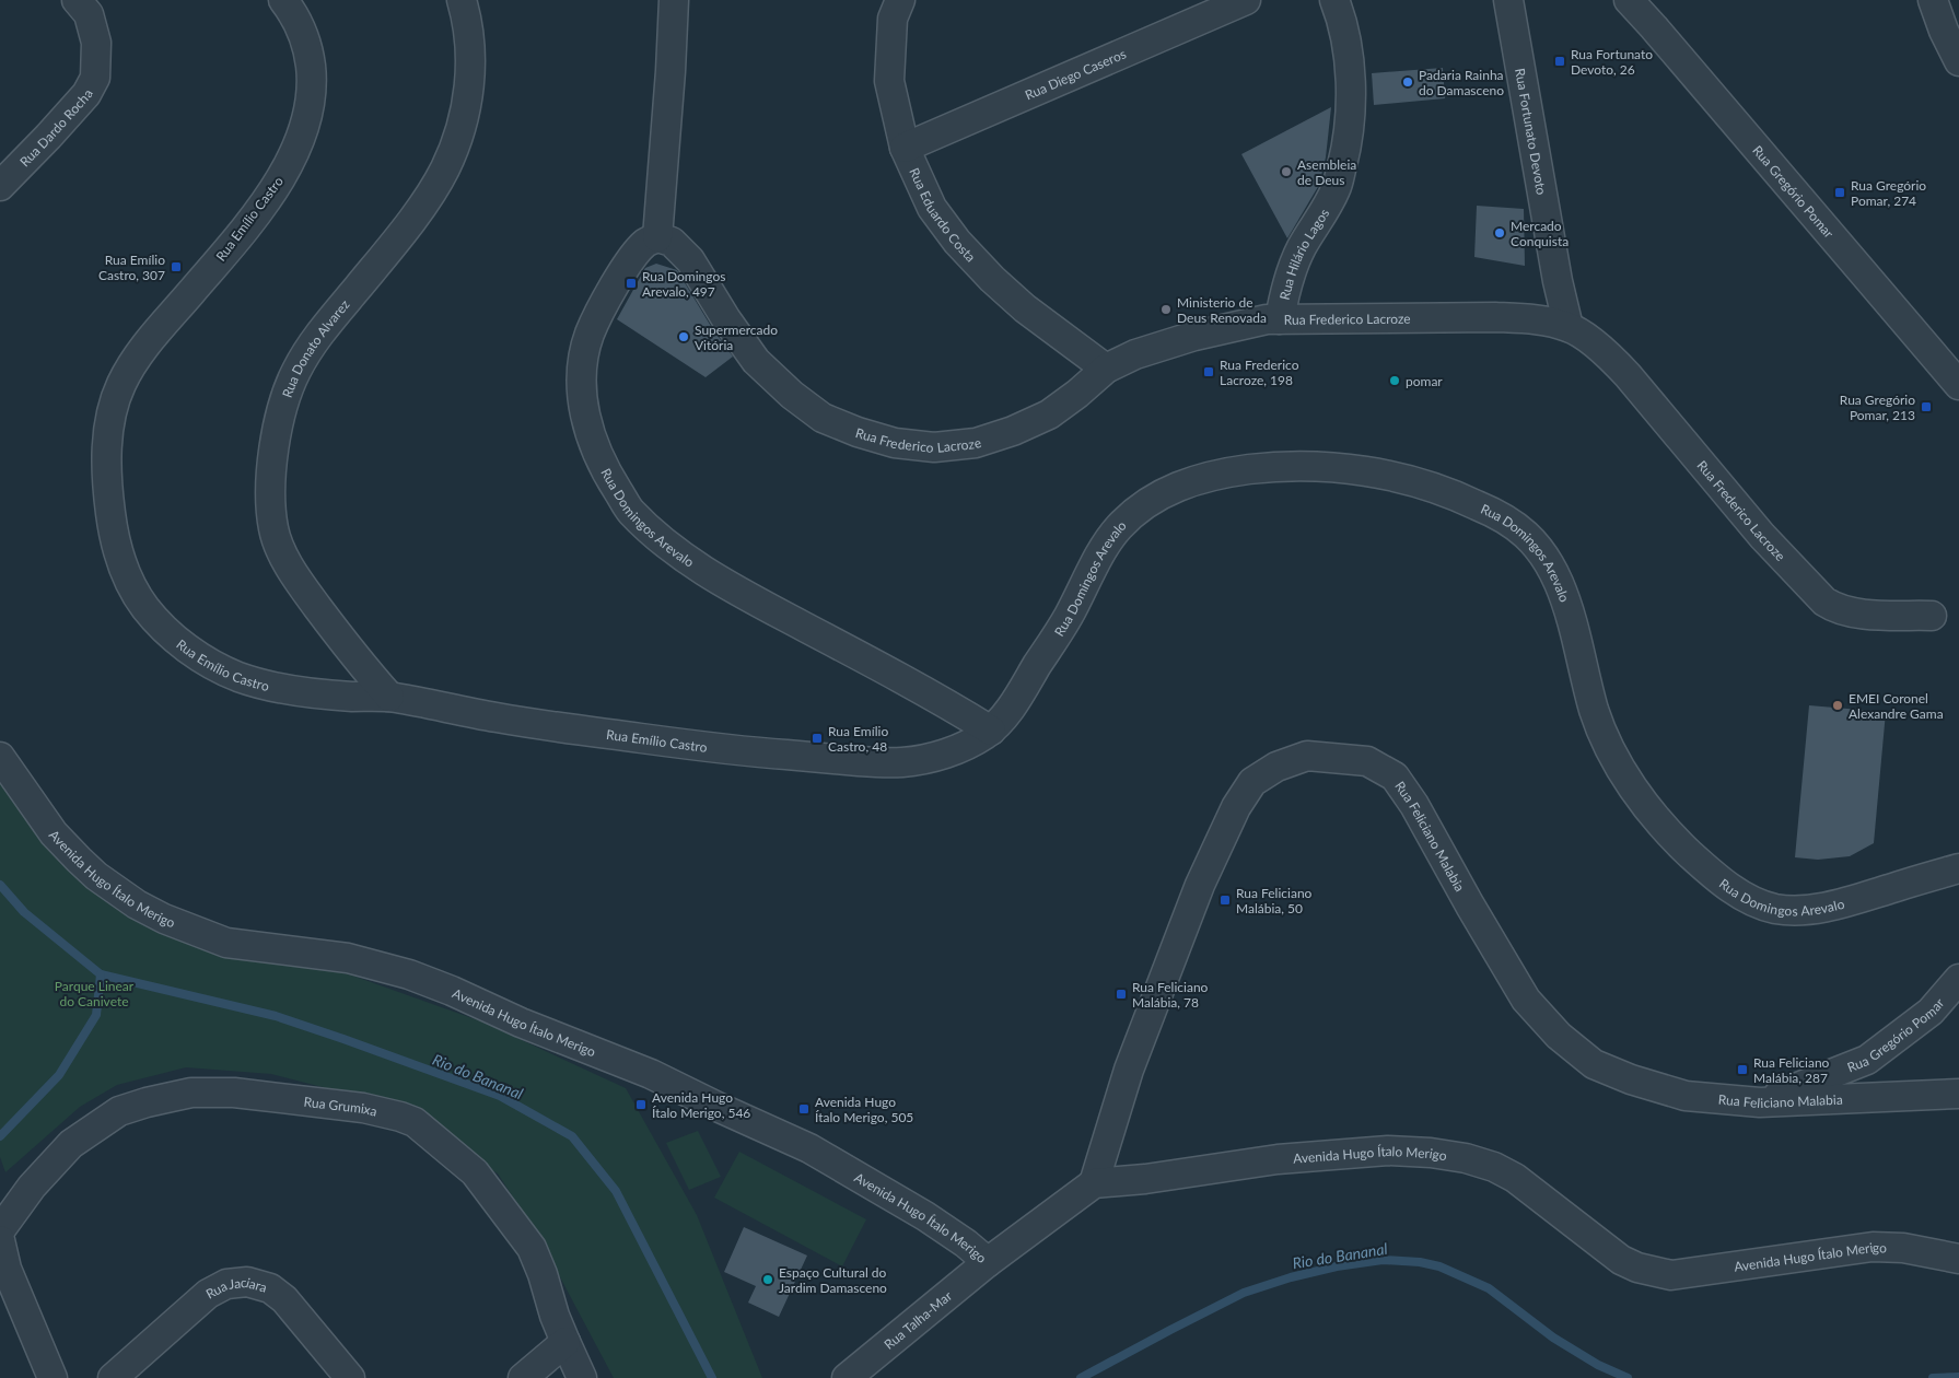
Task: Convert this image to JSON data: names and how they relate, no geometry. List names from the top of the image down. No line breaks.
{"streets":{"street":["Rua Diego Caseros","Rua Dardo Rocha","Rua Fortunato Devoto","Rua Gregório Pomar","Rua Eduardo Costa","Rua Emílio Castro","Rua Hilário Lagos","Rua Frederico Lacroze","Rua Donato Alvarez","Rua Domingos Arevalo","Rua Feliciano Malabia","Avenida Hugo Ítalo Merigo","Rua Grumixa","Rua Jaciara","Rua Talha-Mar"]},"crossings":[["Rua Diego Caseros","Rua Eduardo Costa"],["Rua Fortunato Devoto","Rua Frederico Lacroze"],["Rua Gregório Pomar","Rua Feliciano Malabia"],["Rua Eduardo Costa","Rua Frederico Lacroze"],["Rua Emílio Castro","Rua Donato Alvarez"],["Rua Emílio Castro","Rua Domingos Arevalo"],["Rua Hilário Lagos","Rua Frederico Lacroze"],["Rua Frederico Lacroze","Rua Domingos Arevalo"],["Rua Feliciano Malabia","Avenida Hugo Ítalo Merigo"],["Avenida Hugo Ítalo Merigo","Rua Talha-Mar"]],"water":["Rio do Bananal"],"parks":["Parque Linear do Canivete"],"places":{"transit":["Rua Fortunato Devoto, 26","Rua Gregório Pomar, 274","Rua Emílio Castro, 307","Rua Domingos Arevalo, 497","Rua Frederico Lacroze, 198","Rua Gregório Pomar, 213","Rua Emílio Castro, 48","Rua Feliciano Malábia, 50","Rua Feliciano Malábia, 78","Rua Feliciano Malábia, 287","Avenida Hugo Ítalo Merigo, 546","Avenida Hugo Ítalo Merigo, 505"],"other":["Padaria Rainha do Damasceno","Asembleia de Deus","Mercado Conquista","Ministerio de Deus Renovada","Supermercado Vitória","pomar","EMEI Coronel Alexandre Gama","Espaço Cultural do Jardim Damasceno"]}}
